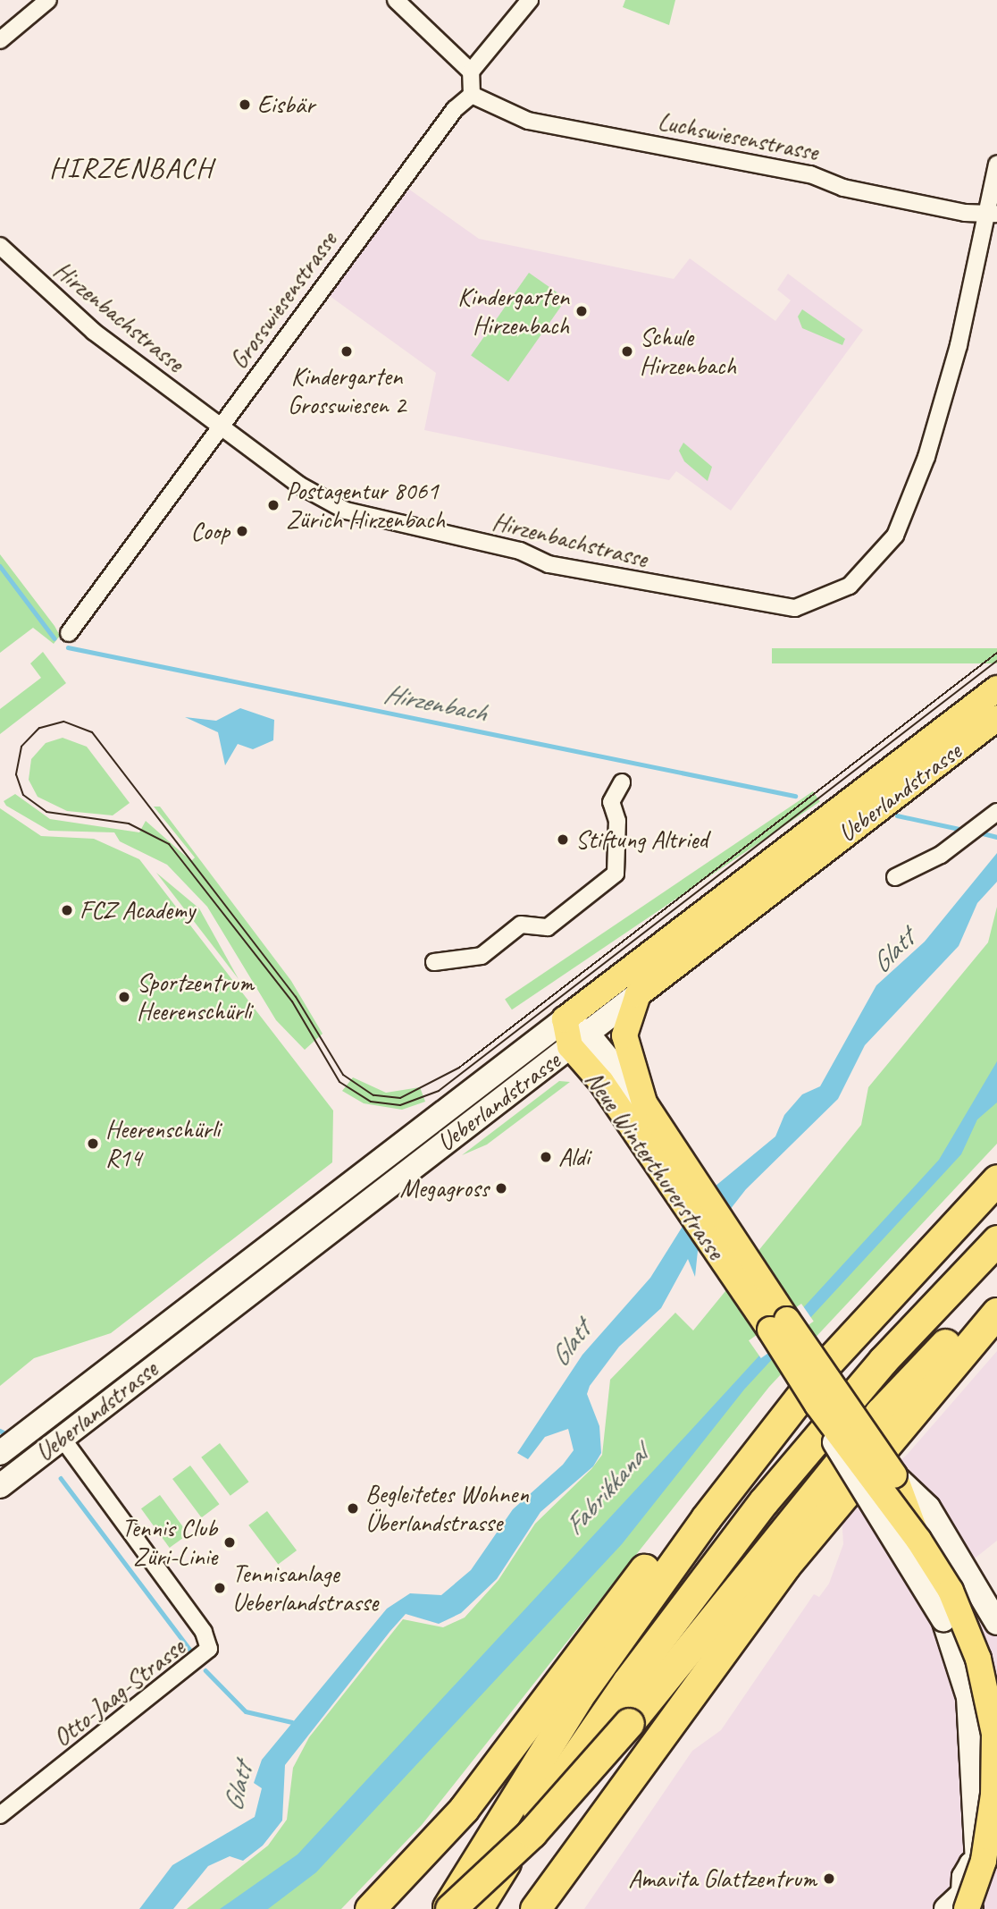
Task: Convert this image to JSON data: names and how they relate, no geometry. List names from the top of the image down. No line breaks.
{"streets":{"main road":["Ueberlandstrasse","Neue Winterthurerstrasse"],"street":["Luchswiesenstrasse","Grosswiesenstrasse","Hirzenbachstrasse","Otto-Jaag-Strasse"]},"crossings":[["Luchswiesenstrasse","Grosswiesenstrasse"],["Luchswiesenstrasse","Hirzenbachstrasse"],["Grosswiesenstrasse","Hirzenbachstrasse"],["Ueberlandstrasse","Neue Winterthurerstrasse"],["Ueberlandstrasse","Otto-Jaag-Strasse"]],"districts":["HIRZENBACH"],"water":["Hirzenbach","Glatt","Fabrikkanal"],"places":["Eisbär","Kindergarten Hirzenbach","Kindergarten Grosswiesen 2","Schule Hirzenbach","Postagentur 8061 Zürich Hirzenbach","Coop","Stiftung Altried","FCZ Academy","Sportzentrum Heerenschürli","Heerenschürli R14","Aldi","Megagross","Begleitetes Wohnen Überlandstrasse","Tennis Club Züri-Linie","Tennisanlage Ueberlandstrasse","Amavita Glattzentrum"]}
